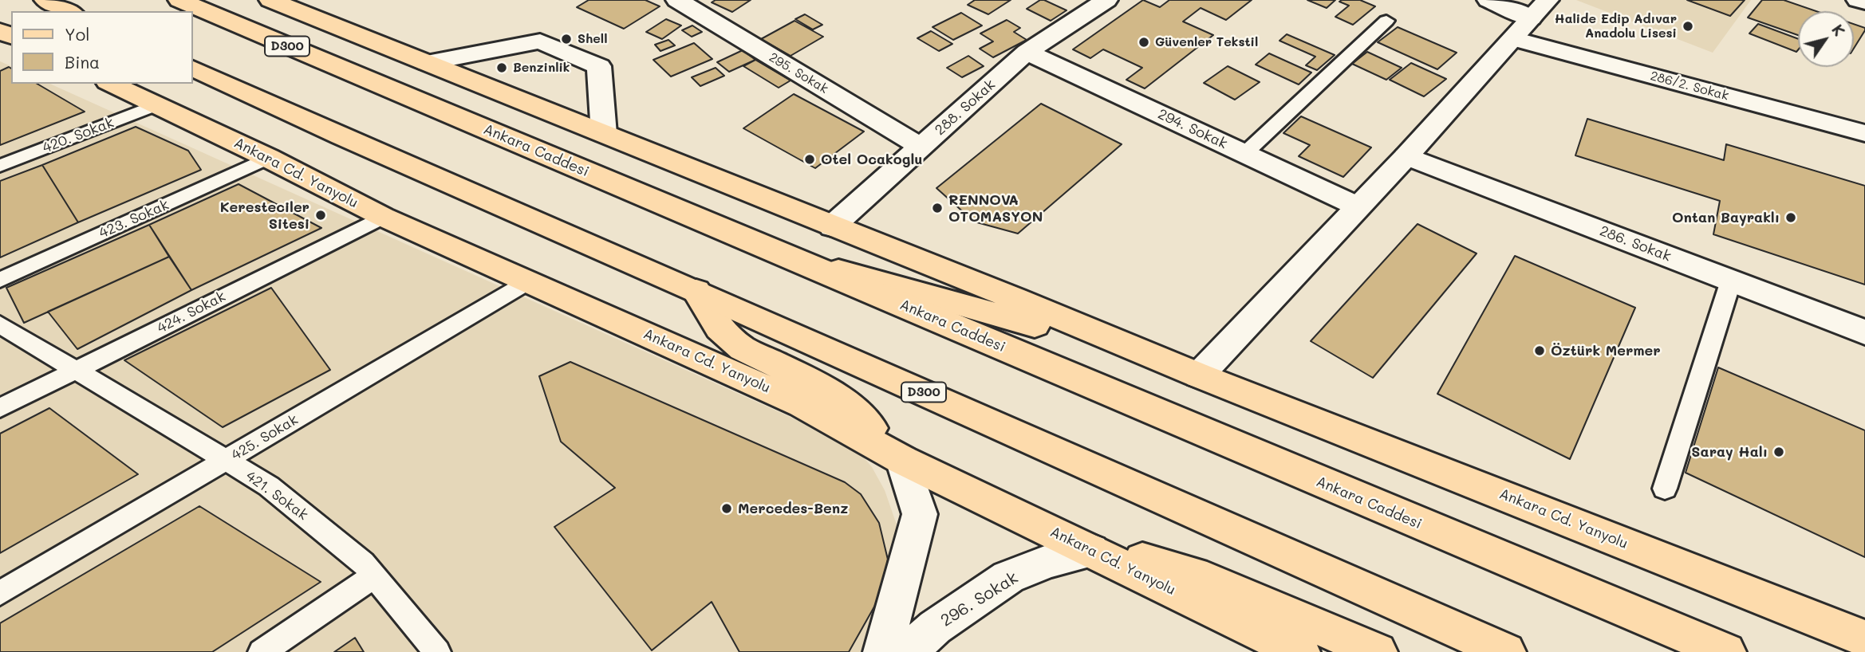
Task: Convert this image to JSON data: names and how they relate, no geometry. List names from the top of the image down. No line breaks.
{"streets":{"main road":["D300","Ankara Caddesi","Ankara Cd. Yanyolu"],"street":["295. Sokak","286/2. Sokak","288. Sokak","294. Sokak","286. Sokak","296. Sokak"],"lane":["420. Sokak","423. Sokak","424. Sokak","425. Sokak","421. Sokak"]},"crossings":[["295. Sokak","288. Sokak"],["288. Sokak","294. Sokak"],["420. Sokak","Ankara Cd. Yanyolu"],["Ankara Cd. Yanyolu","423. Sokak"],["Ankara Cd. Yanyolu","424. Sokak"],["Ankara Cd. Yanyolu","425. Sokak"],["Ankara Cd. Yanyolu","296. Sokak"],["424. Sokak","421. Sokak"],["425. Sokak","421. Sokak"]],"places":["Halide Edip Adıvar Anadolu Lisesi","Shell","Güvenler Tekstil","Benzinlik","Otel Ocakoglu","RENNOVA OTOMASYON","Keresteciler Sitesi","Ontan Bayraklı","Öztürk Mermer","Saray Halı","Mercedes-Benz"],"legend":["Yol","Bina"],"north":"top right"}
